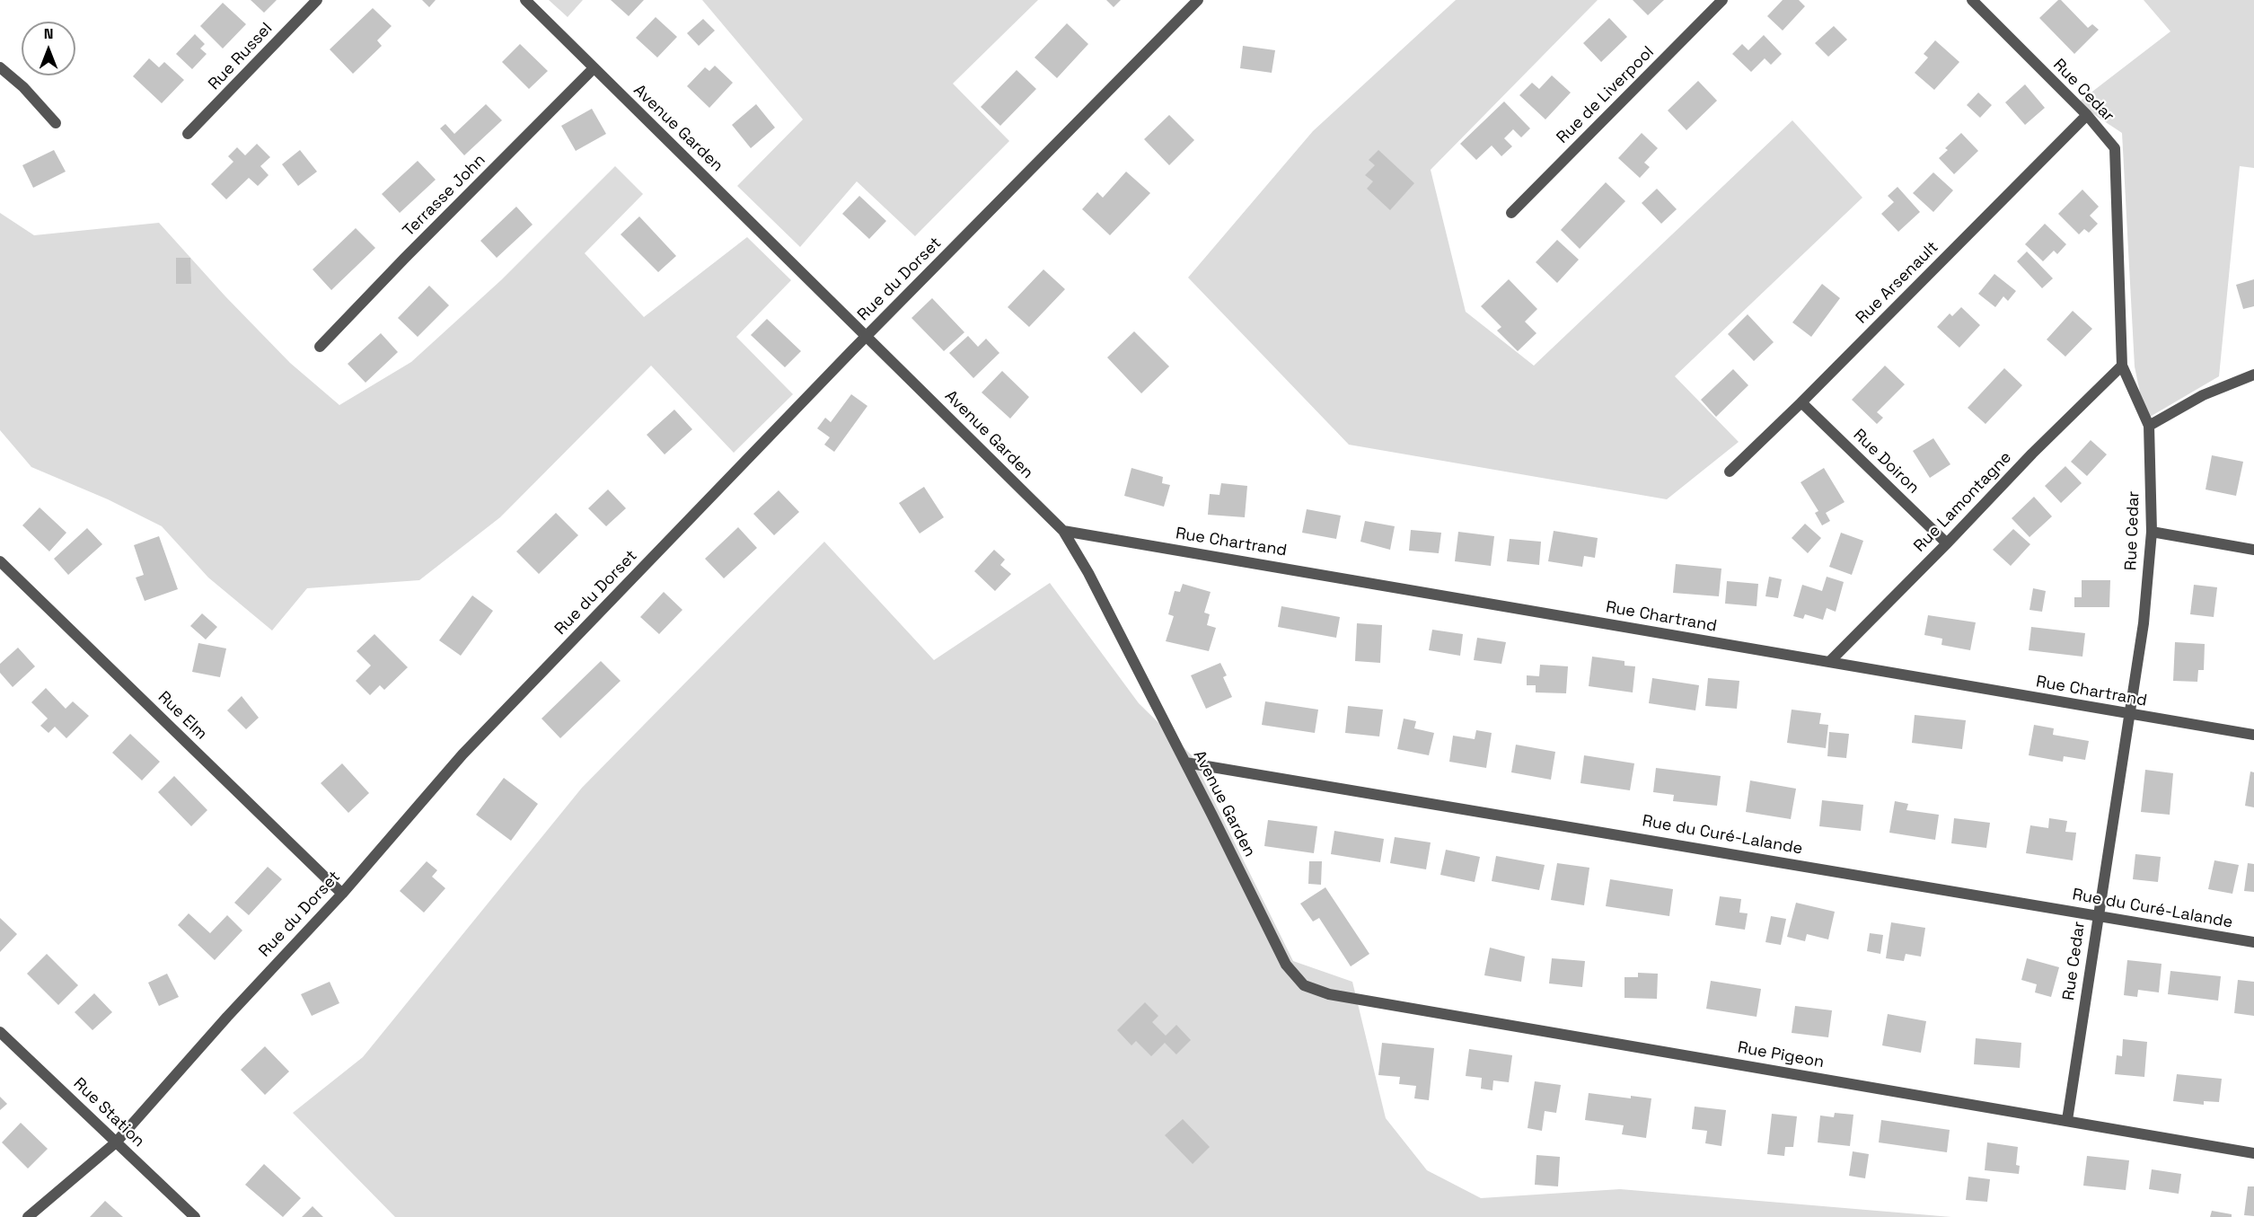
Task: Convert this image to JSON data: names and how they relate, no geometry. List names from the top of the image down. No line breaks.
{"streets":{"street":["Rue Russel","Rue Cedar","Rue de Liverpool","Avenue Garden","Terrasse John","Rue du Dorset","Rue Arsenault","Rue Doiron","Rue Lamontagne","Rue Chartrand","Rue Elm","Rue du Curé-Lalande","Rue Pigeon","Rue Station"]},"crossings":[["Rue Cedar","Rue Arsenault"],["Rue Cedar","Rue Lamontagne"],["Rue Cedar","Rue Chartrand"],["Rue Cedar","Rue du Curé-Lalande"],["Rue Cedar","Rue Pigeon"],["Avenue Garden","Terrasse John"],["Avenue Garden","Rue du Dorset"],["Avenue Garden","Rue Chartrand"],["Avenue Garden","Rue du Curé-Lalande"],["Avenue Garden","Rue Pigeon"],["Rue du Dorset","Rue Elm"],["Rue du Dorset","Rue Station"],["Rue Arsenault","Rue Doiron"],["Rue Doiron","Rue Lamontagne"],["Rue Lamontagne","Rue Chartrand"]],"north":"top"}
